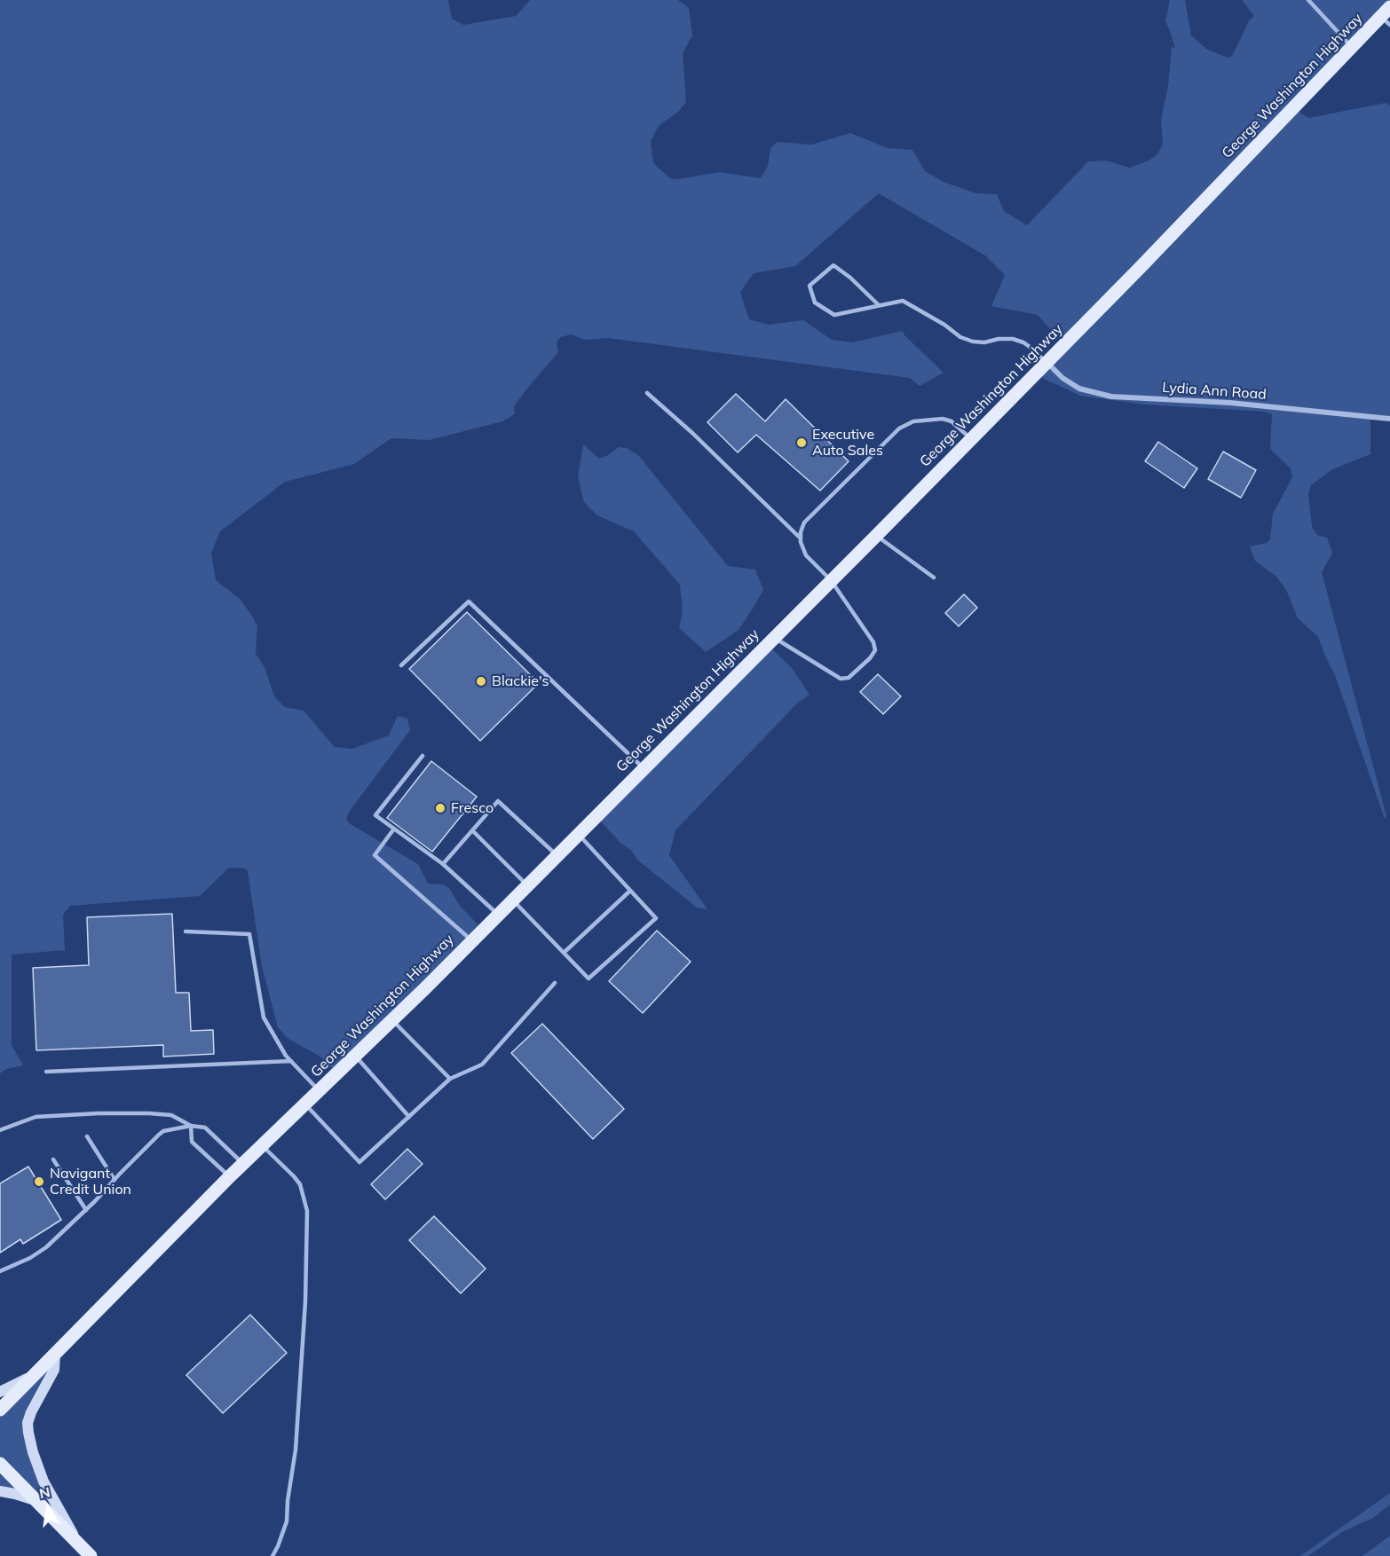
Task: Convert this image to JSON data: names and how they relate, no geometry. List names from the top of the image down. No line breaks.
{"streets":{"main road":["George Washington Highway"],"street":["Lydia Ann Road"]},"crossings":[["George Washington Highway","Lydia Ann Road"]],"places":["Executive Auto Sales","Blackie's","Fresco","Navigant Credit Union"],"north":"top"}
